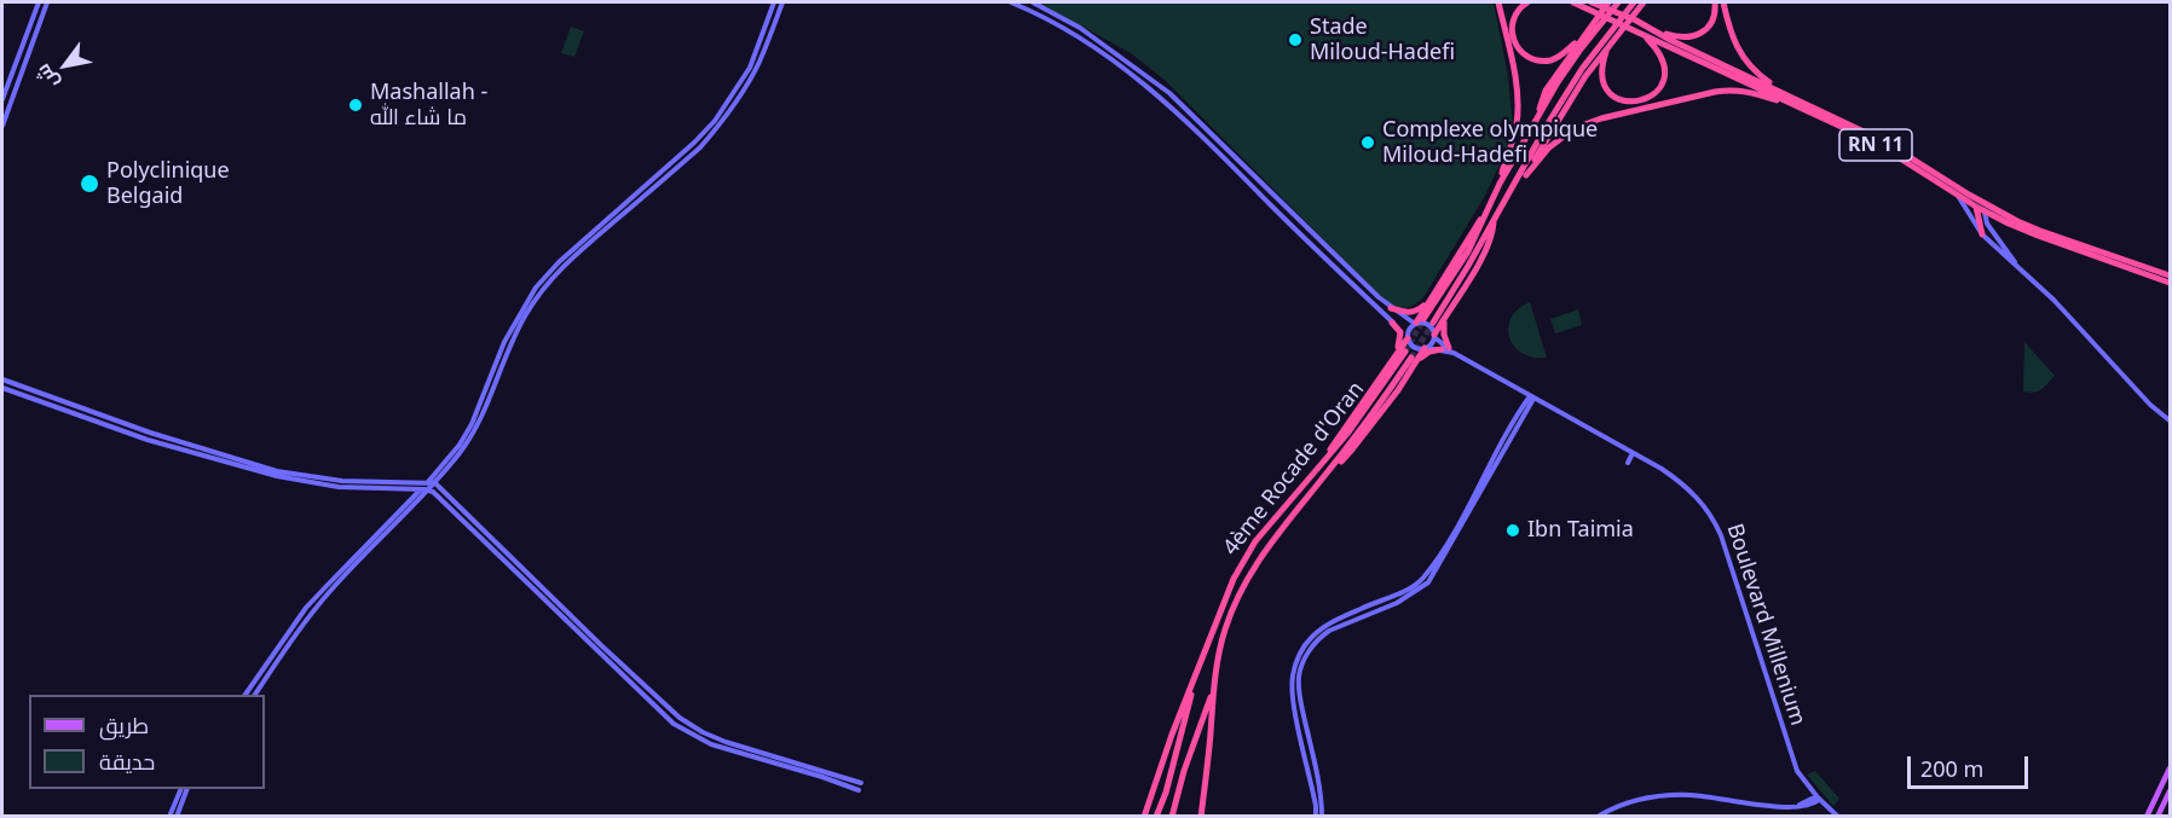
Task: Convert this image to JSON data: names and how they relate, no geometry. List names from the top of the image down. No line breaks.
{"streets":{"highway":["RN 11","4ème Rocade d'Oran"],"main road":["Boulevard Millenium"]},"crossings":[["4ème Rocade d'Oran","Boulevard Millenium"]],"places":["Stade Miloud-Hadefi","Mashallah - ما شاء الله","Complexe olympique Miloud-Hadefi","Polyclinique Belgaid","Ibn Taimia"],"legend":["طريق","حديقة"],"scale_bar":"200 m","north":"bottom left"}
